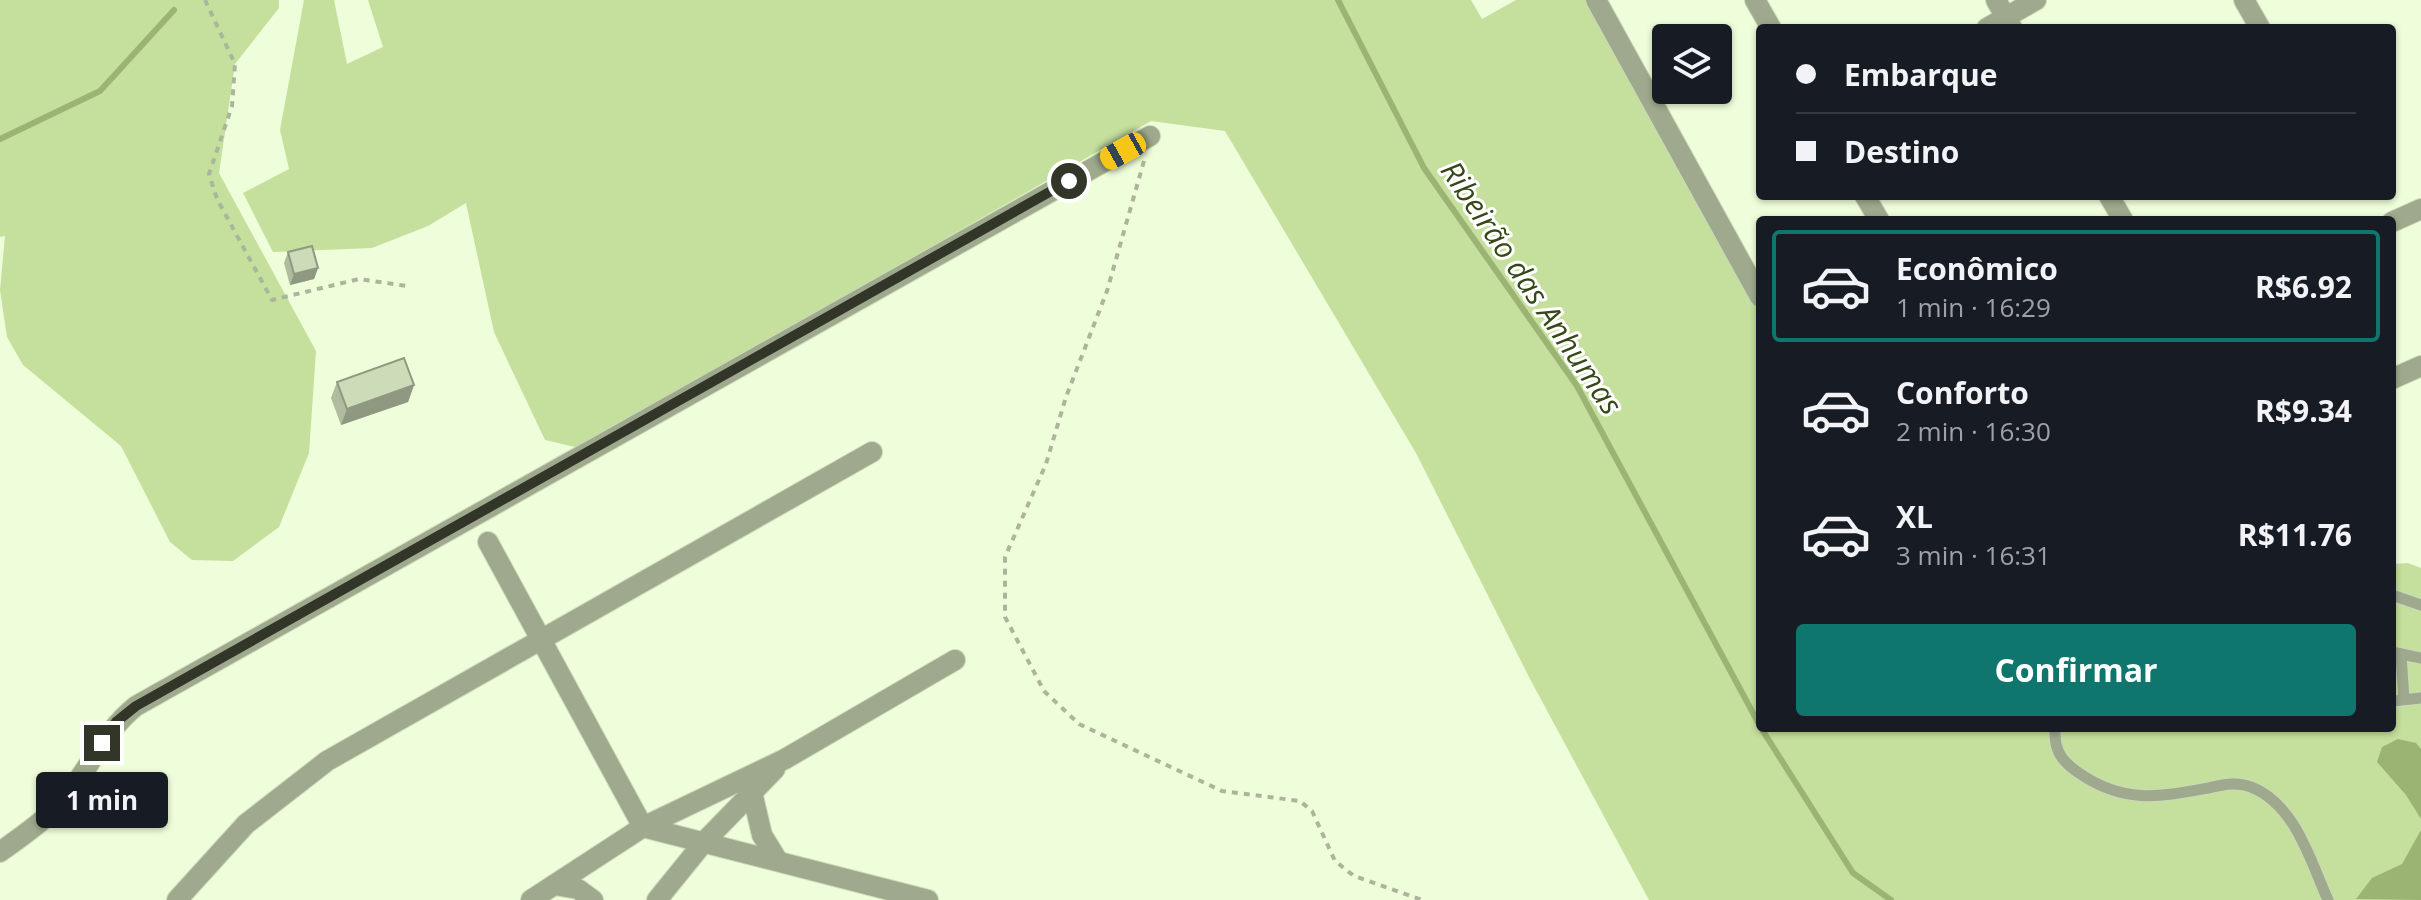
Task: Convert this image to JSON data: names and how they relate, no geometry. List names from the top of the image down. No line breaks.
{"water":["Ribeirão das Anhumas"],"page":{"banner":["Embarque","Destino"],"list":[{"name":"Econômico","note":"1 min · 16:29","value":"R$6.92"},{"name":"Conforto","note":"2 min · 16:30","value":"R$9.34"},{"name":"XL","note":"3 min · 16:31","value":"R$11.76"}],"buttons":"Confirmar","bubble":"1 min"}}
